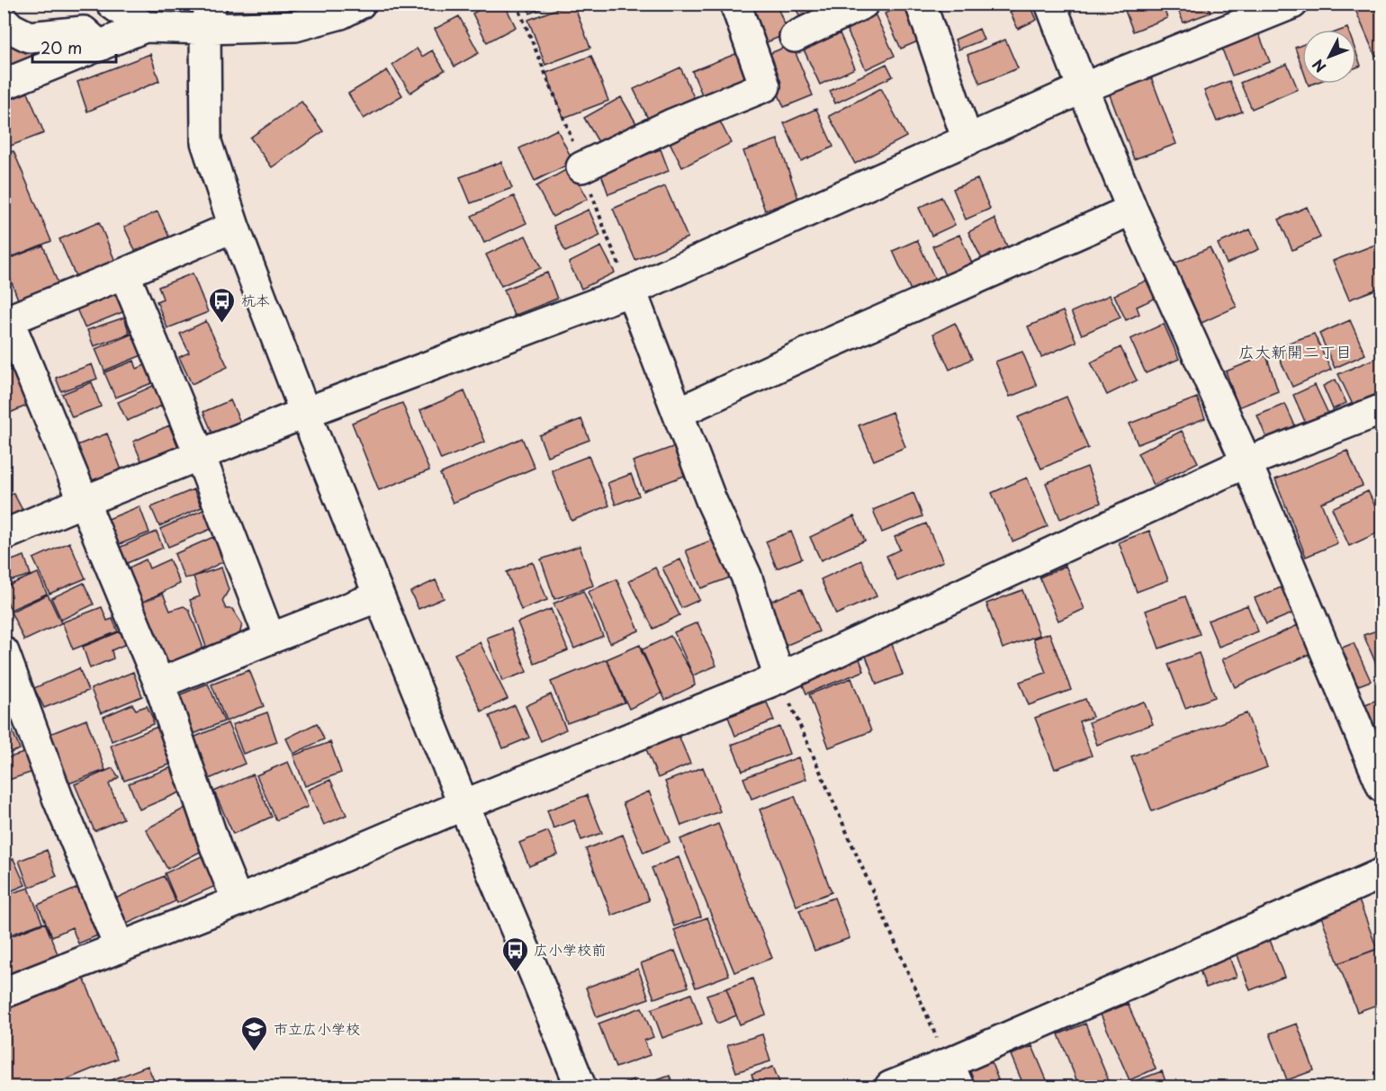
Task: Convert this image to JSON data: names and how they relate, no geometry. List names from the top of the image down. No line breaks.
{"districts":["広大新開二丁目"],"places":{"bus stop":["杭本","広小学校前"],"school or university":["市立広小学校"]},"scale_bar":"20 m","north":"bottom left"}
